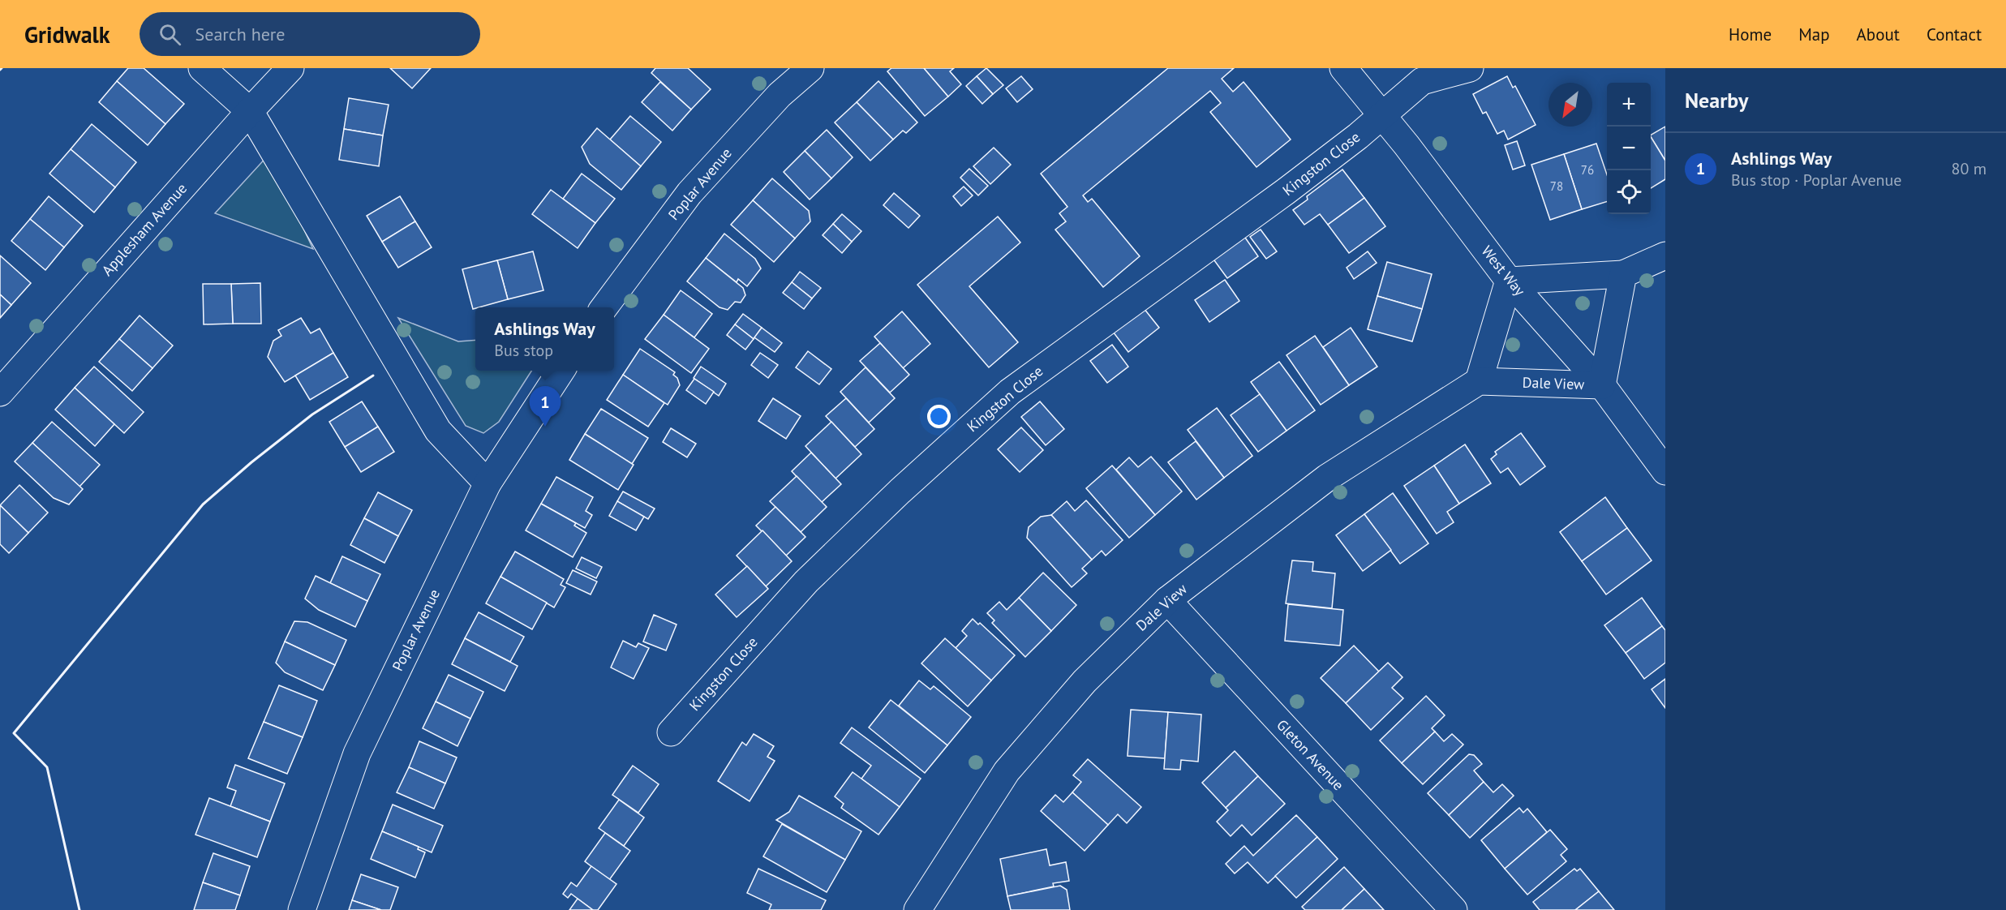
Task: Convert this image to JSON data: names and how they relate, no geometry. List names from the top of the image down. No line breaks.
{"streets":{"street":["Kingston Close","Poplar Avenue","Applesham Avenue","West Way","Dale View","Gleton Avenue"]},"crossings":[["Kingston Close","West Way"],["West Way","Dale View"],["Dale View","Gleton Avenue"]],"house_numbers":["76","78"],"north":"bottom left","page":{"header":"Gridwalk","search":"Search here","nav":["Home","Map","About","Contact"],"heading":"Nearby","map_buttons":["+","−"],"list":[{"mark":"1","name":"Ashlings Way","note":"Bus stop · Poplar Avenue","value":"80 m"}],"popup":["Ashlings Way","Bus stop"],"pins":"1"}}
